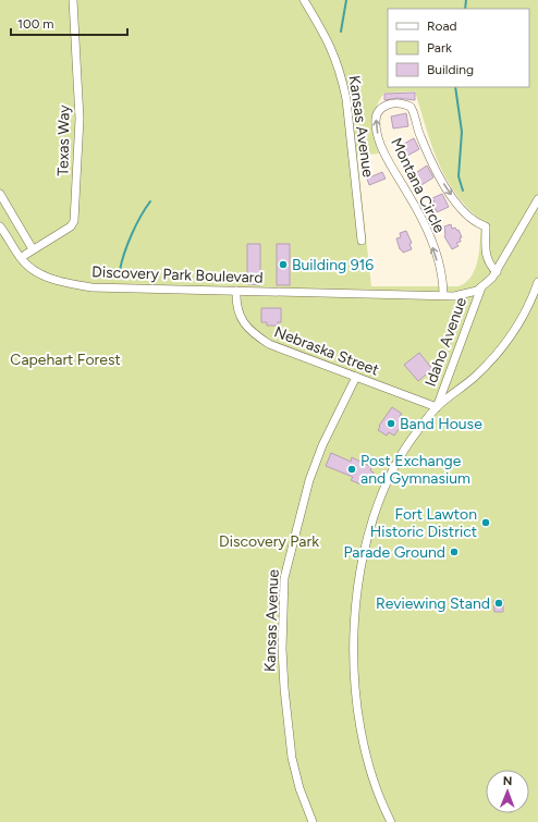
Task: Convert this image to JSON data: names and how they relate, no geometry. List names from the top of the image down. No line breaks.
{"streets":{"street":["Kansas Avenue","Texas Way","Montana Circle","Discovery Park Boulevard","Idaho Avenue","Nebraska Street"]},"crossings":[["Kansas Avenue","Nebraska Street"],["Montana Circle","Discovery Park Boulevard"],["Discovery Park Boulevard","Idaho Avenue"],["Discovery Park Boulevard","Nebraska Street"],["Idaho Avenue","Nebraska Street"]],"parks":["Capehart Forest","Discovery Park"],"places":["Building 916","Band House","Post Exchange and Gymnasium","Fort Lawton Historic District","Parade Ground","Reviewing Stand"],"legend":["Road","Park","Building"],"scale_bar":"100 m","north":"top"}
